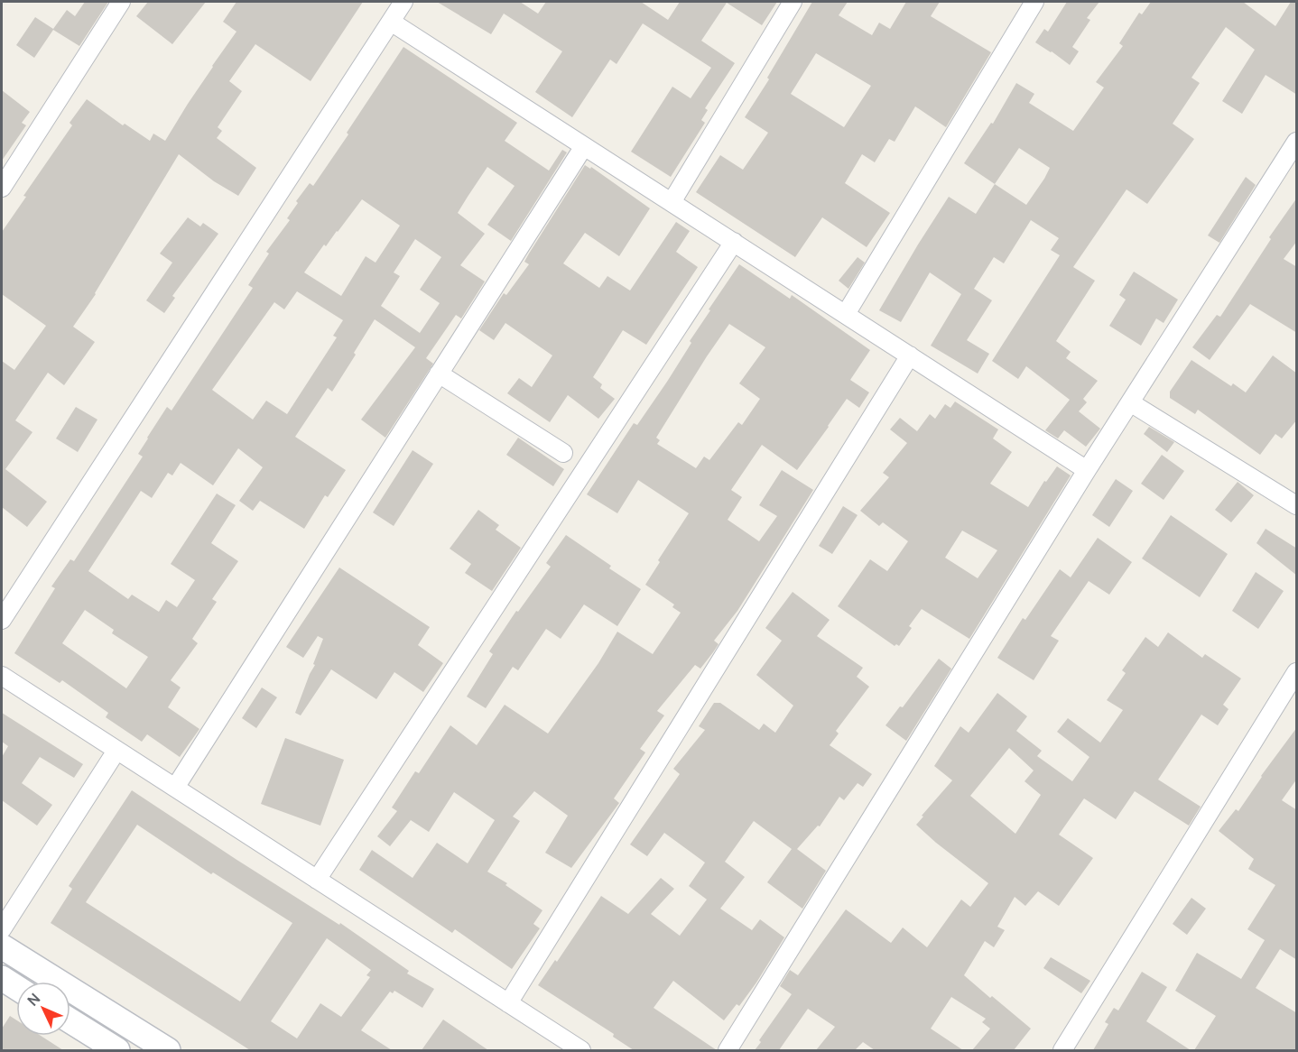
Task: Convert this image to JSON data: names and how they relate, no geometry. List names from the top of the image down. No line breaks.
{"north":"top left"}
